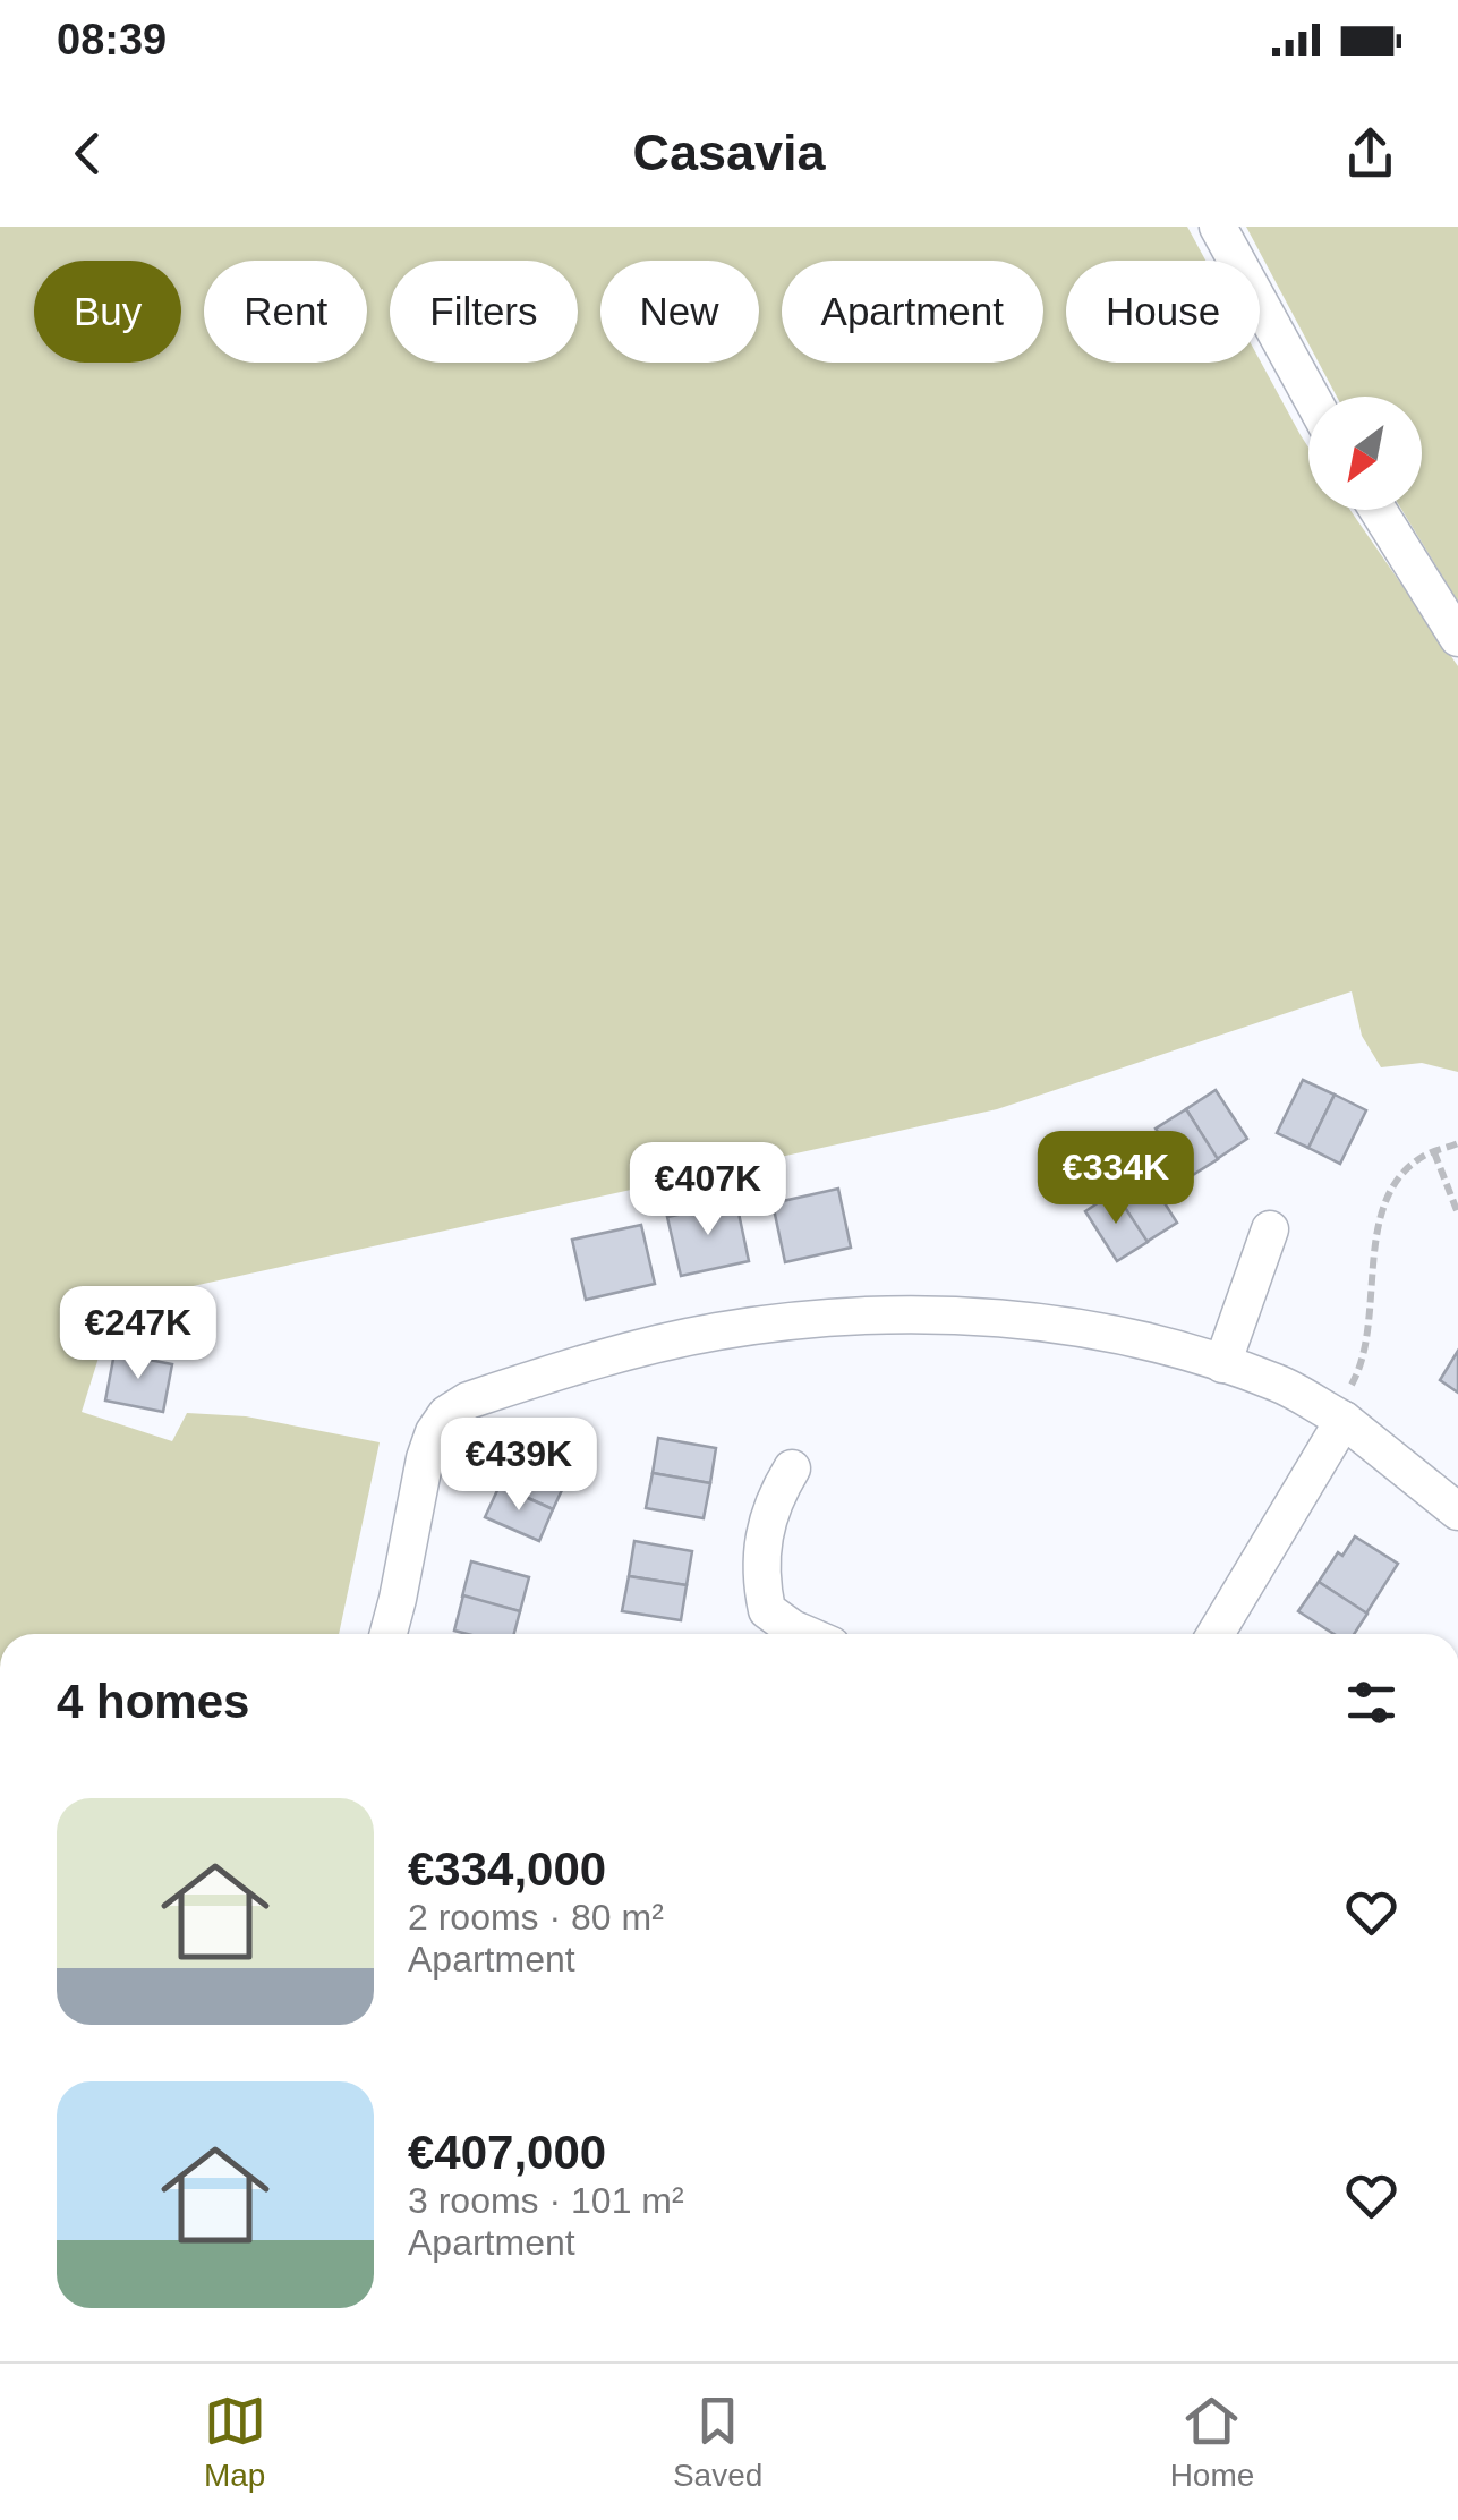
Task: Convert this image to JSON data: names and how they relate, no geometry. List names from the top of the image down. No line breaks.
{"north":"bottom left","page":{"status":"08:39","header":"Casavia","chip":["Buy","Rent","Filters","New","Apartment","House"],"price":["€334K","€407K","€247K","€439K"],"heading":"4 homes","list":[{"name":"€334,000","note":"2 rooms · 80 m² · Apartment"},{"name":"€407,000","note":"3 rooms · 101 m² · Apartment"}],"tabs":["Map","Saved","Home"]}}
